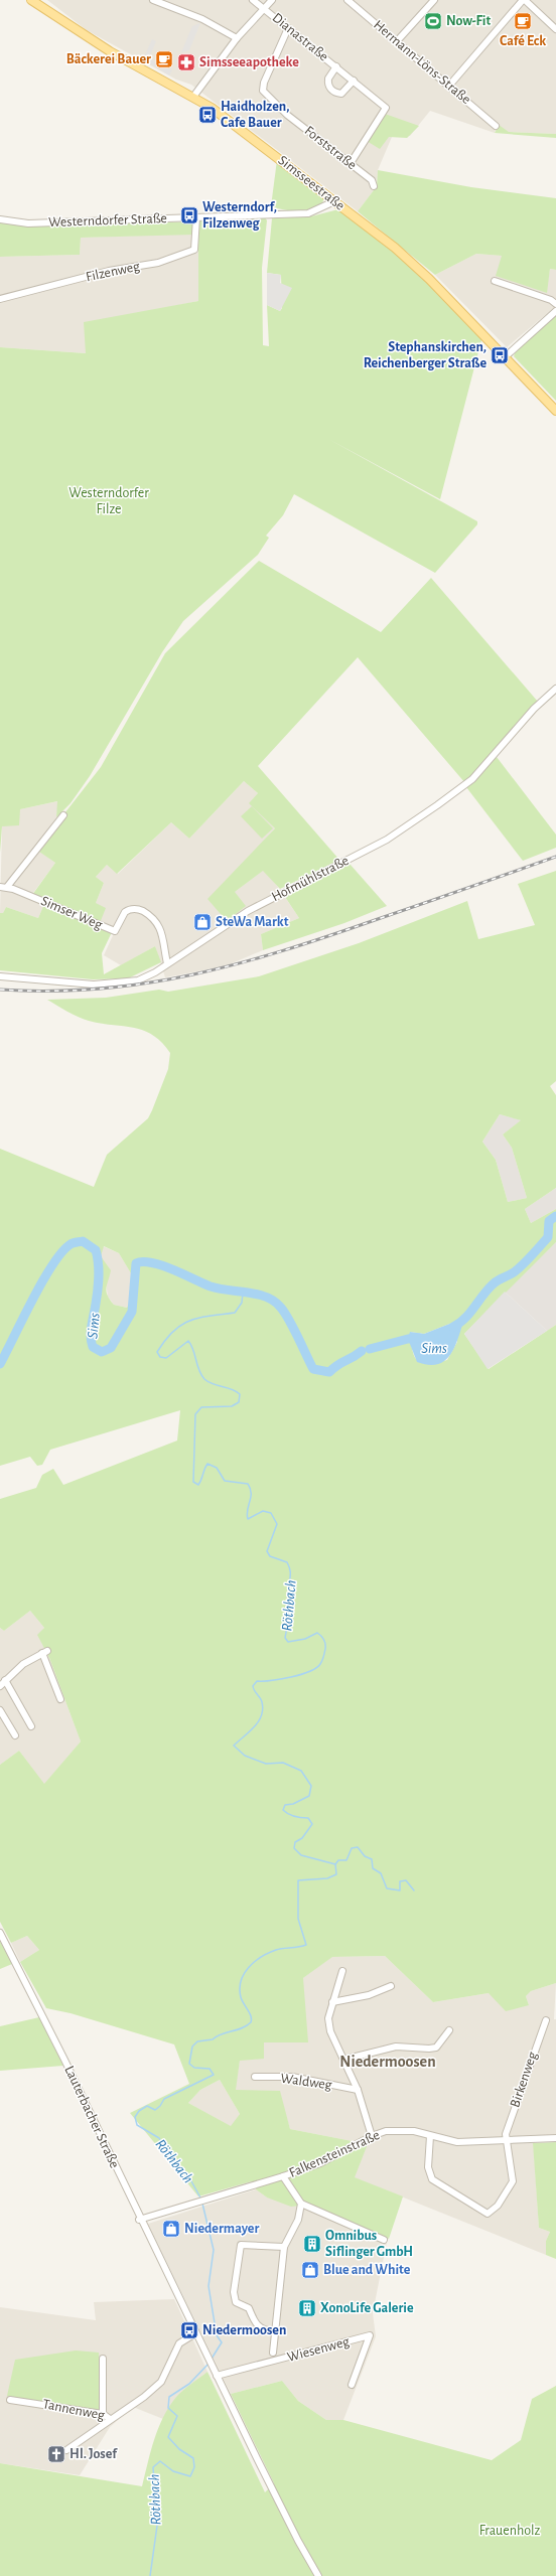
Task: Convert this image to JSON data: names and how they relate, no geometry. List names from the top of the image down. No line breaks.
{"streets":{"main road":["Simsseestraße"],"street":["Dianastraße","Hermann-Löns-Straße","Forststraße","Westerndorfer Straße","Filzenweg","Hofmühlstraße","Simser Weg","Birkenweg","Waldweg","Lauterbacher Straße","Falkensteinstraße","Wiesenweg","Tannenweg"]},"crossings":[["Dianastraße","Forststraße"],["Simsseestraße","Westerndorfer Straße"],["Westerndorfer Straße","Filzenweg"],["Hofmühlstraße","Simser Weg"],["Birkenweg","Falkensteinstraße"],["Waldweg","Falkensteinstraße"],["Lauterbacher Straße","Falkensteinstraße"],["Lauterbacher Straße","Wiesenweg"],["Lauterbacher Straße","Tannenweg"]],"districts":["Niedermoosen"],"water":["Sims","Röthbach"],"parks":["Westerndorfer Filze","Frauenholz"],"places":{"sports":["Now-Fit"],"cafe":["Café Eck","Bäckerei Bauer"],"pharmacy":["Simsseeapotheke"],"bus stop":["Haidholzen, Cafe Bauer","Westerndorf, Filzenweg","Stephanskirchen, Reichenberger Straße","Niedermoosen"],"shop":["SteWa Markt","Niedermayer","Blue and White"],"building":["Omnibus Siflinger GmbH","XonoLife Galerie"],"church":["Hl. Josef"]}}
